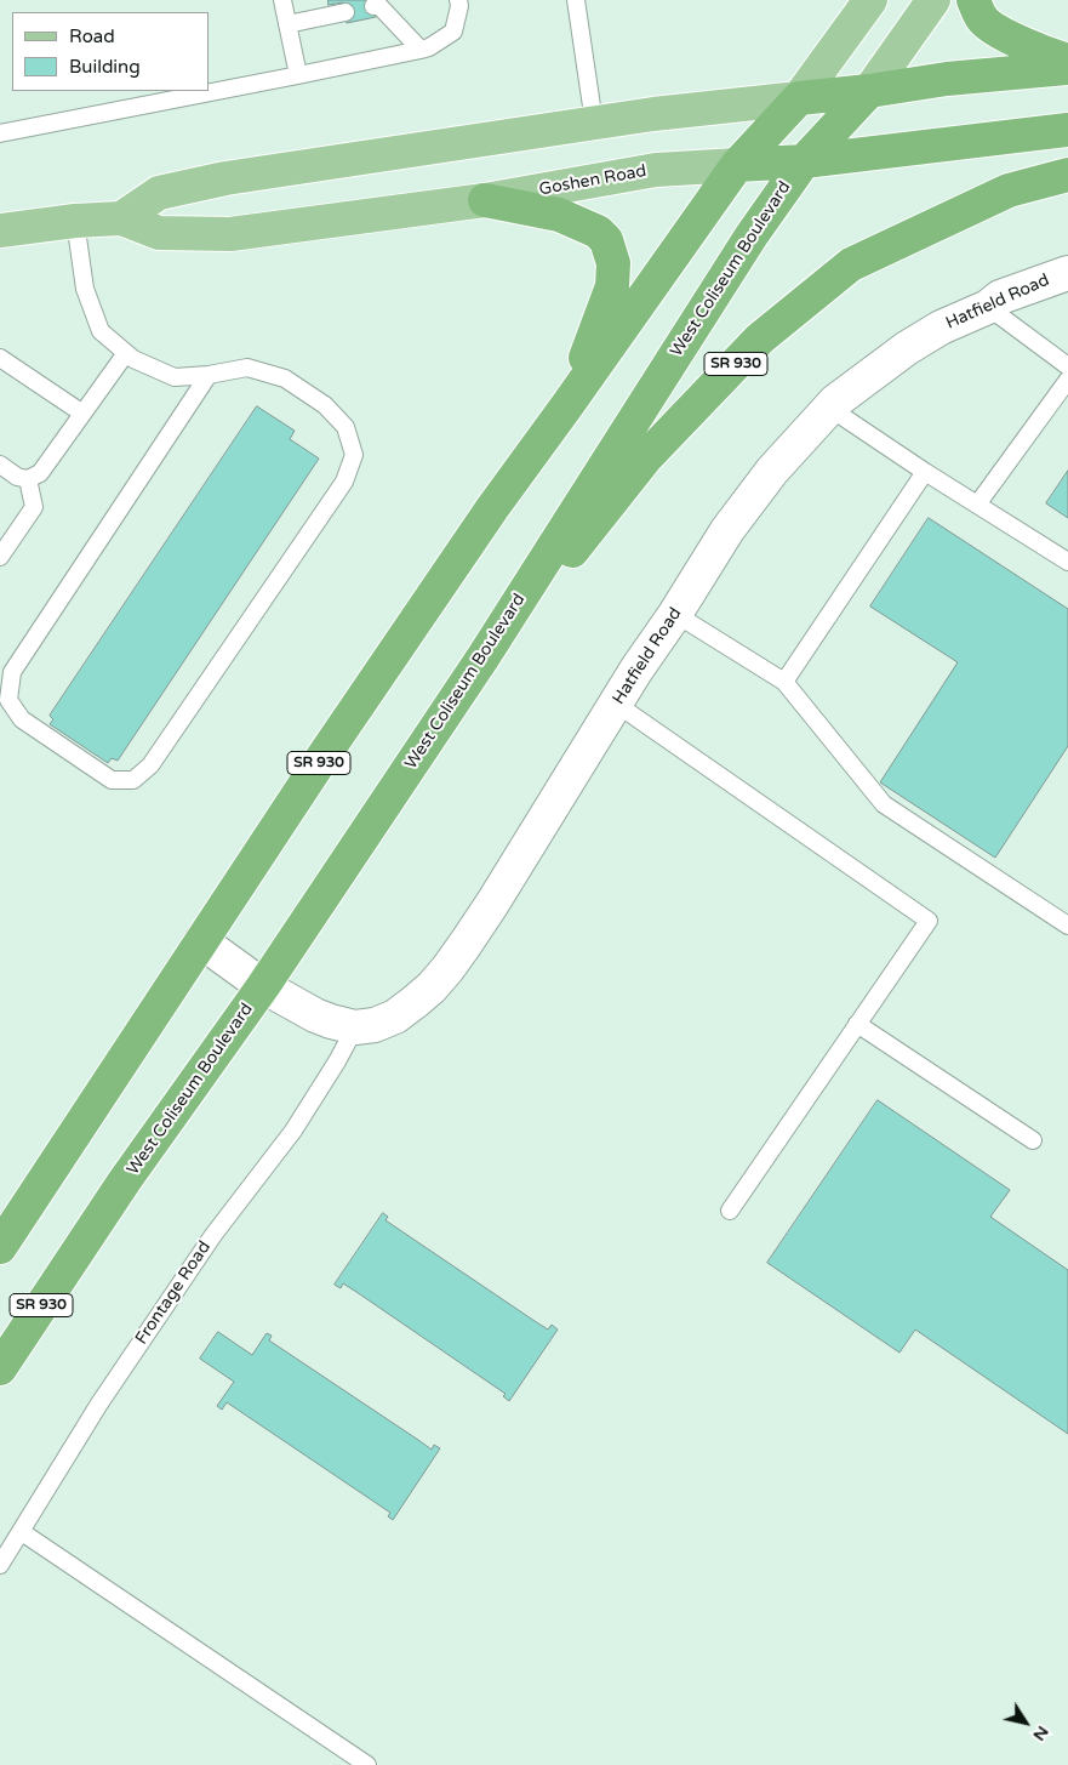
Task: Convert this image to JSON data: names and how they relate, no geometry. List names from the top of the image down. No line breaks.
{"streets":{"highway":["Goshen Road","West Coliseum Boulevard","SR 930"],"street":["Hatfield Road"],"lane":["Frontage Road"]},"crossings":[["Goshen Road","West Coliseum Boulevard"],["Goshen Road","SR 930"],["West Coliseum Boulevard","Hatfield Road"],["West Coliseum Boulevard","SR 930"],["Hatfield Road","SR 930"],["Hatfield Road","Frontage Road"]],"legend":["Road","Building"],"north":"bottom right"}
